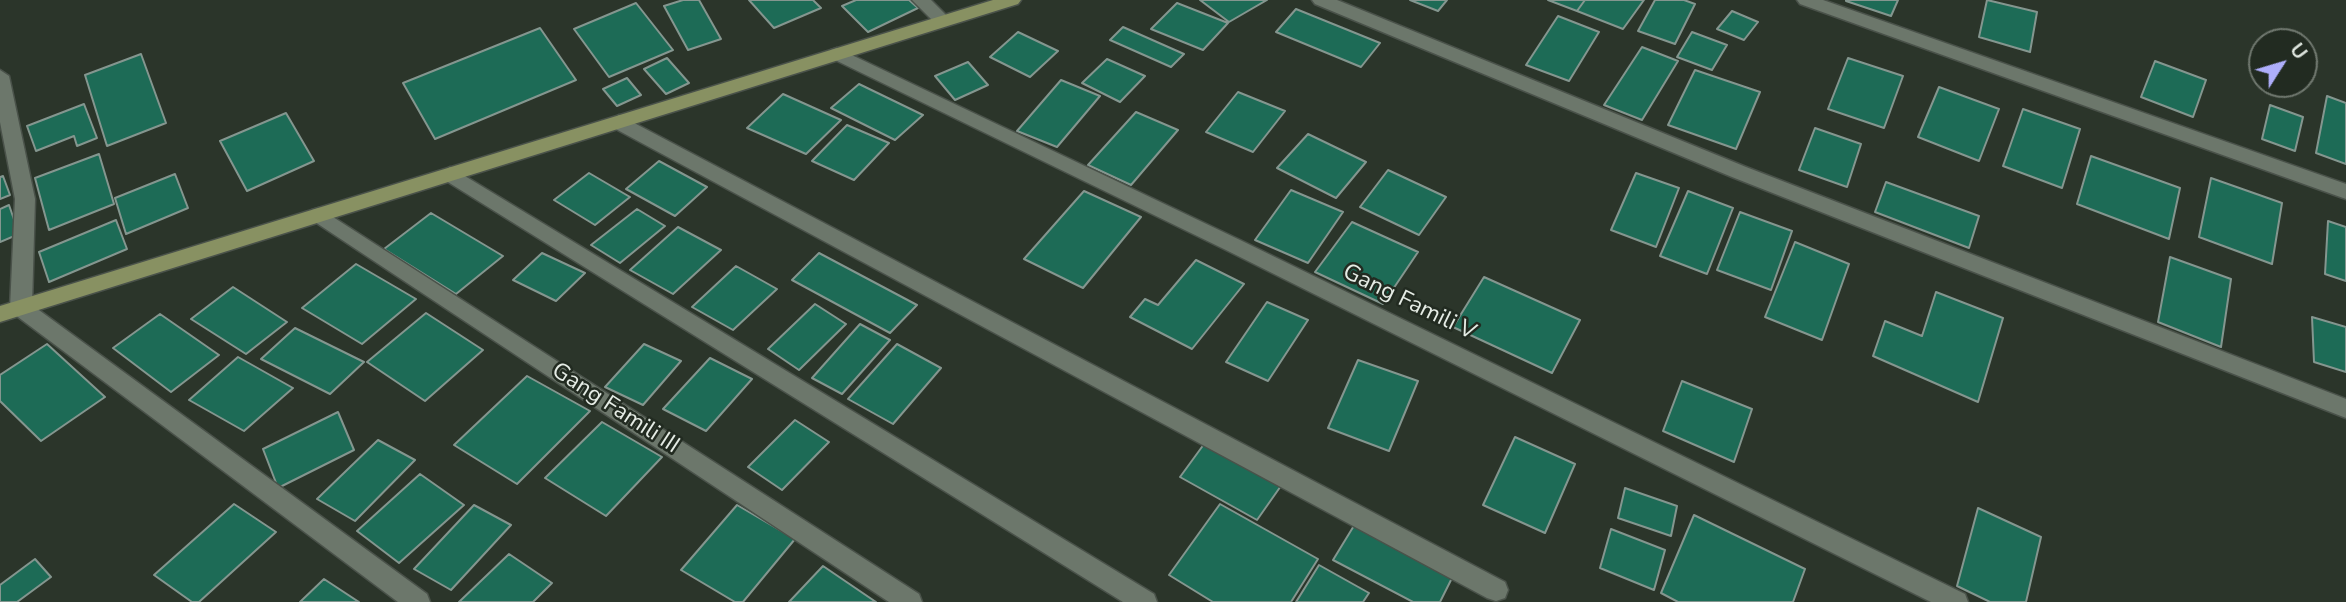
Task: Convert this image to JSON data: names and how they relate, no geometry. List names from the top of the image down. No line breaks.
{"streets":{"street":["Gang Famili V","Gang Famili III"]},"north":"top right"}
